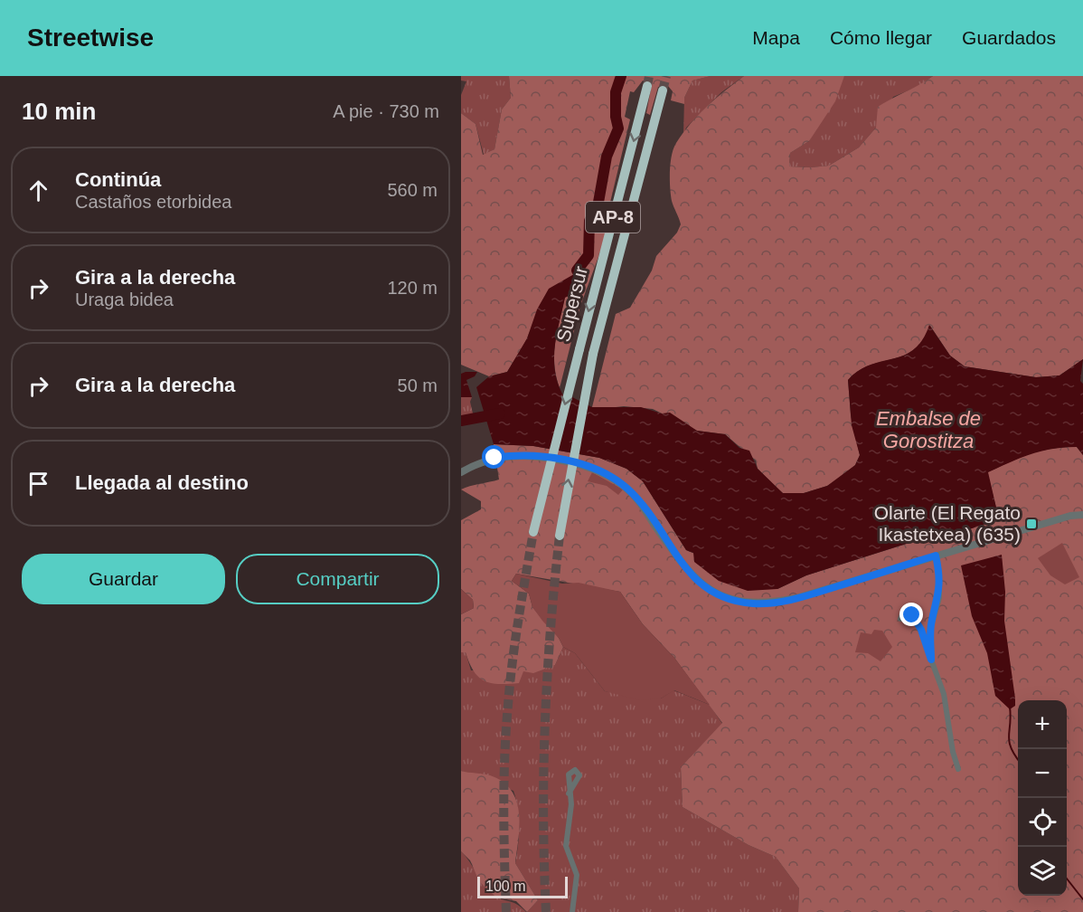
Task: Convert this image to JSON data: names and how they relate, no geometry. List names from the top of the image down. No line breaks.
{"streets":{"highway":["AP-8","Supersur"]},"water":["Embalse de Gorostitza"],"places":{"transit":["Olarte (El Regato Ikastetxea) (635)"]},"scale_bar":"100 m","page":{"header":"Streetwise","nav":["Mapa","Cómo llegar","Guardados"],"heading":["10 min","A pie · 730 m"],"list":[["Continúa","Castaños etorbidea","560 m"],["Gira a la derecha","Uraga bidea","120 m"],["Gira a la derecha","50 m"],"Llegada al destino"],"buttons":["Guardar","Compartir"],"map_buttons":["+","−"],"scale":"100 m"}}
